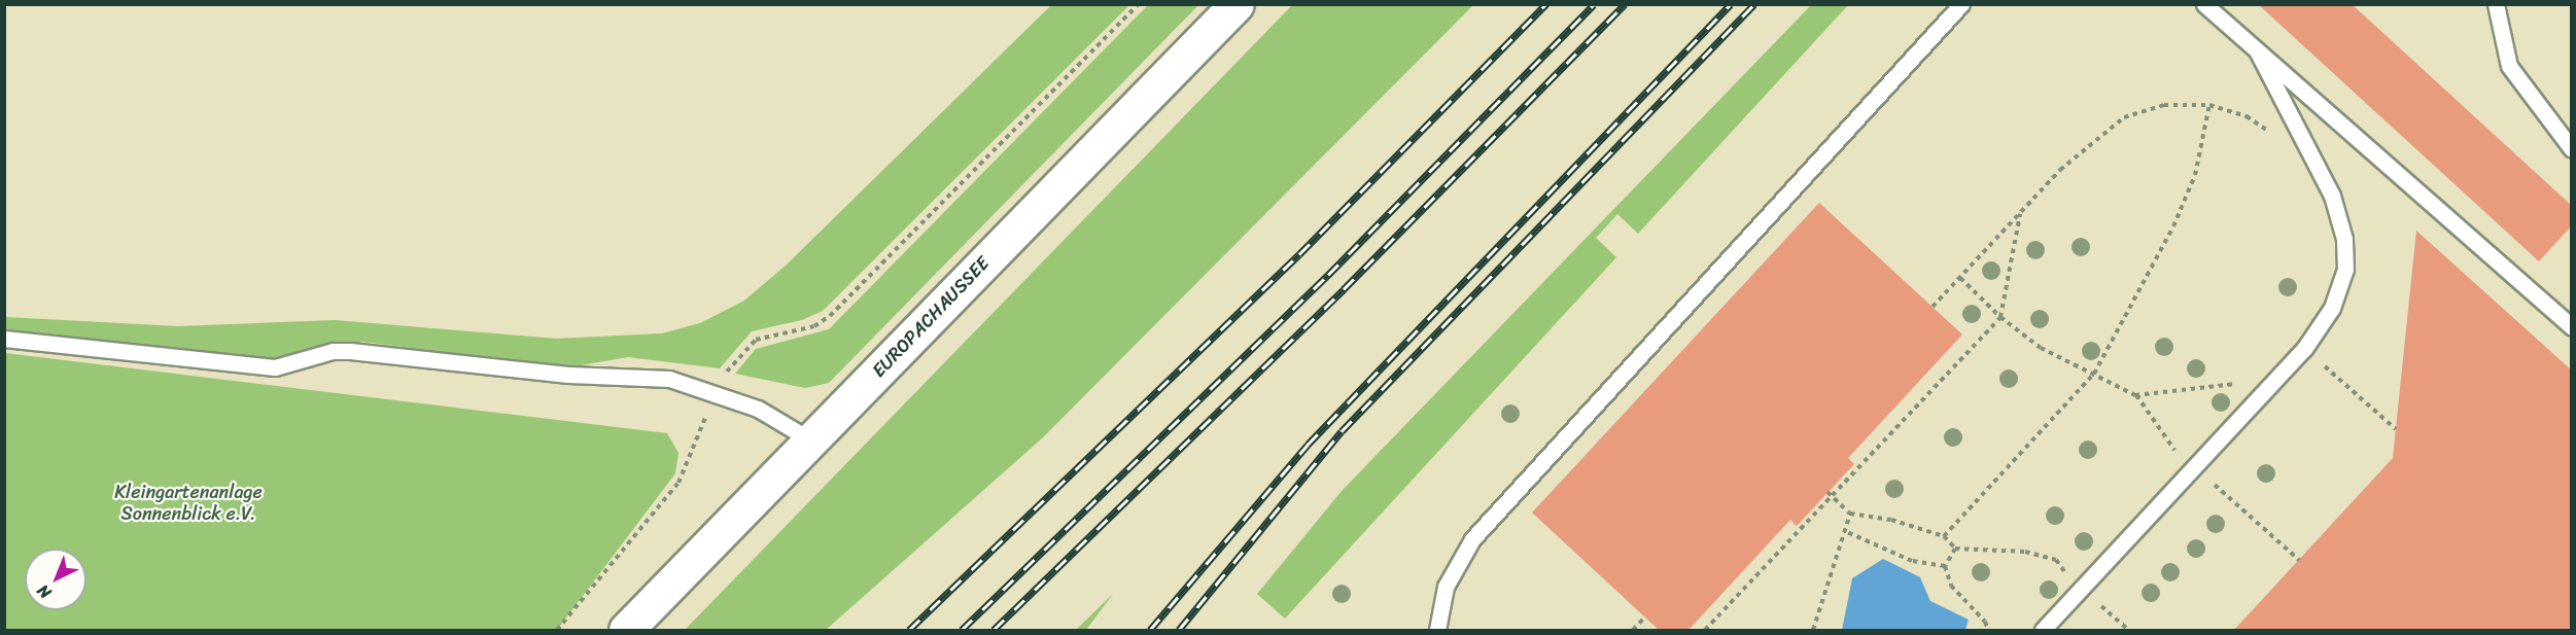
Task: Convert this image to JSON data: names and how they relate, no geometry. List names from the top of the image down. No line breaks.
{"streets":{"main road":["EUROPACHAUSSEE"]},"parks":["Kleingartenanlage Sonnenblick e.V."],"north":"bottom left"}
